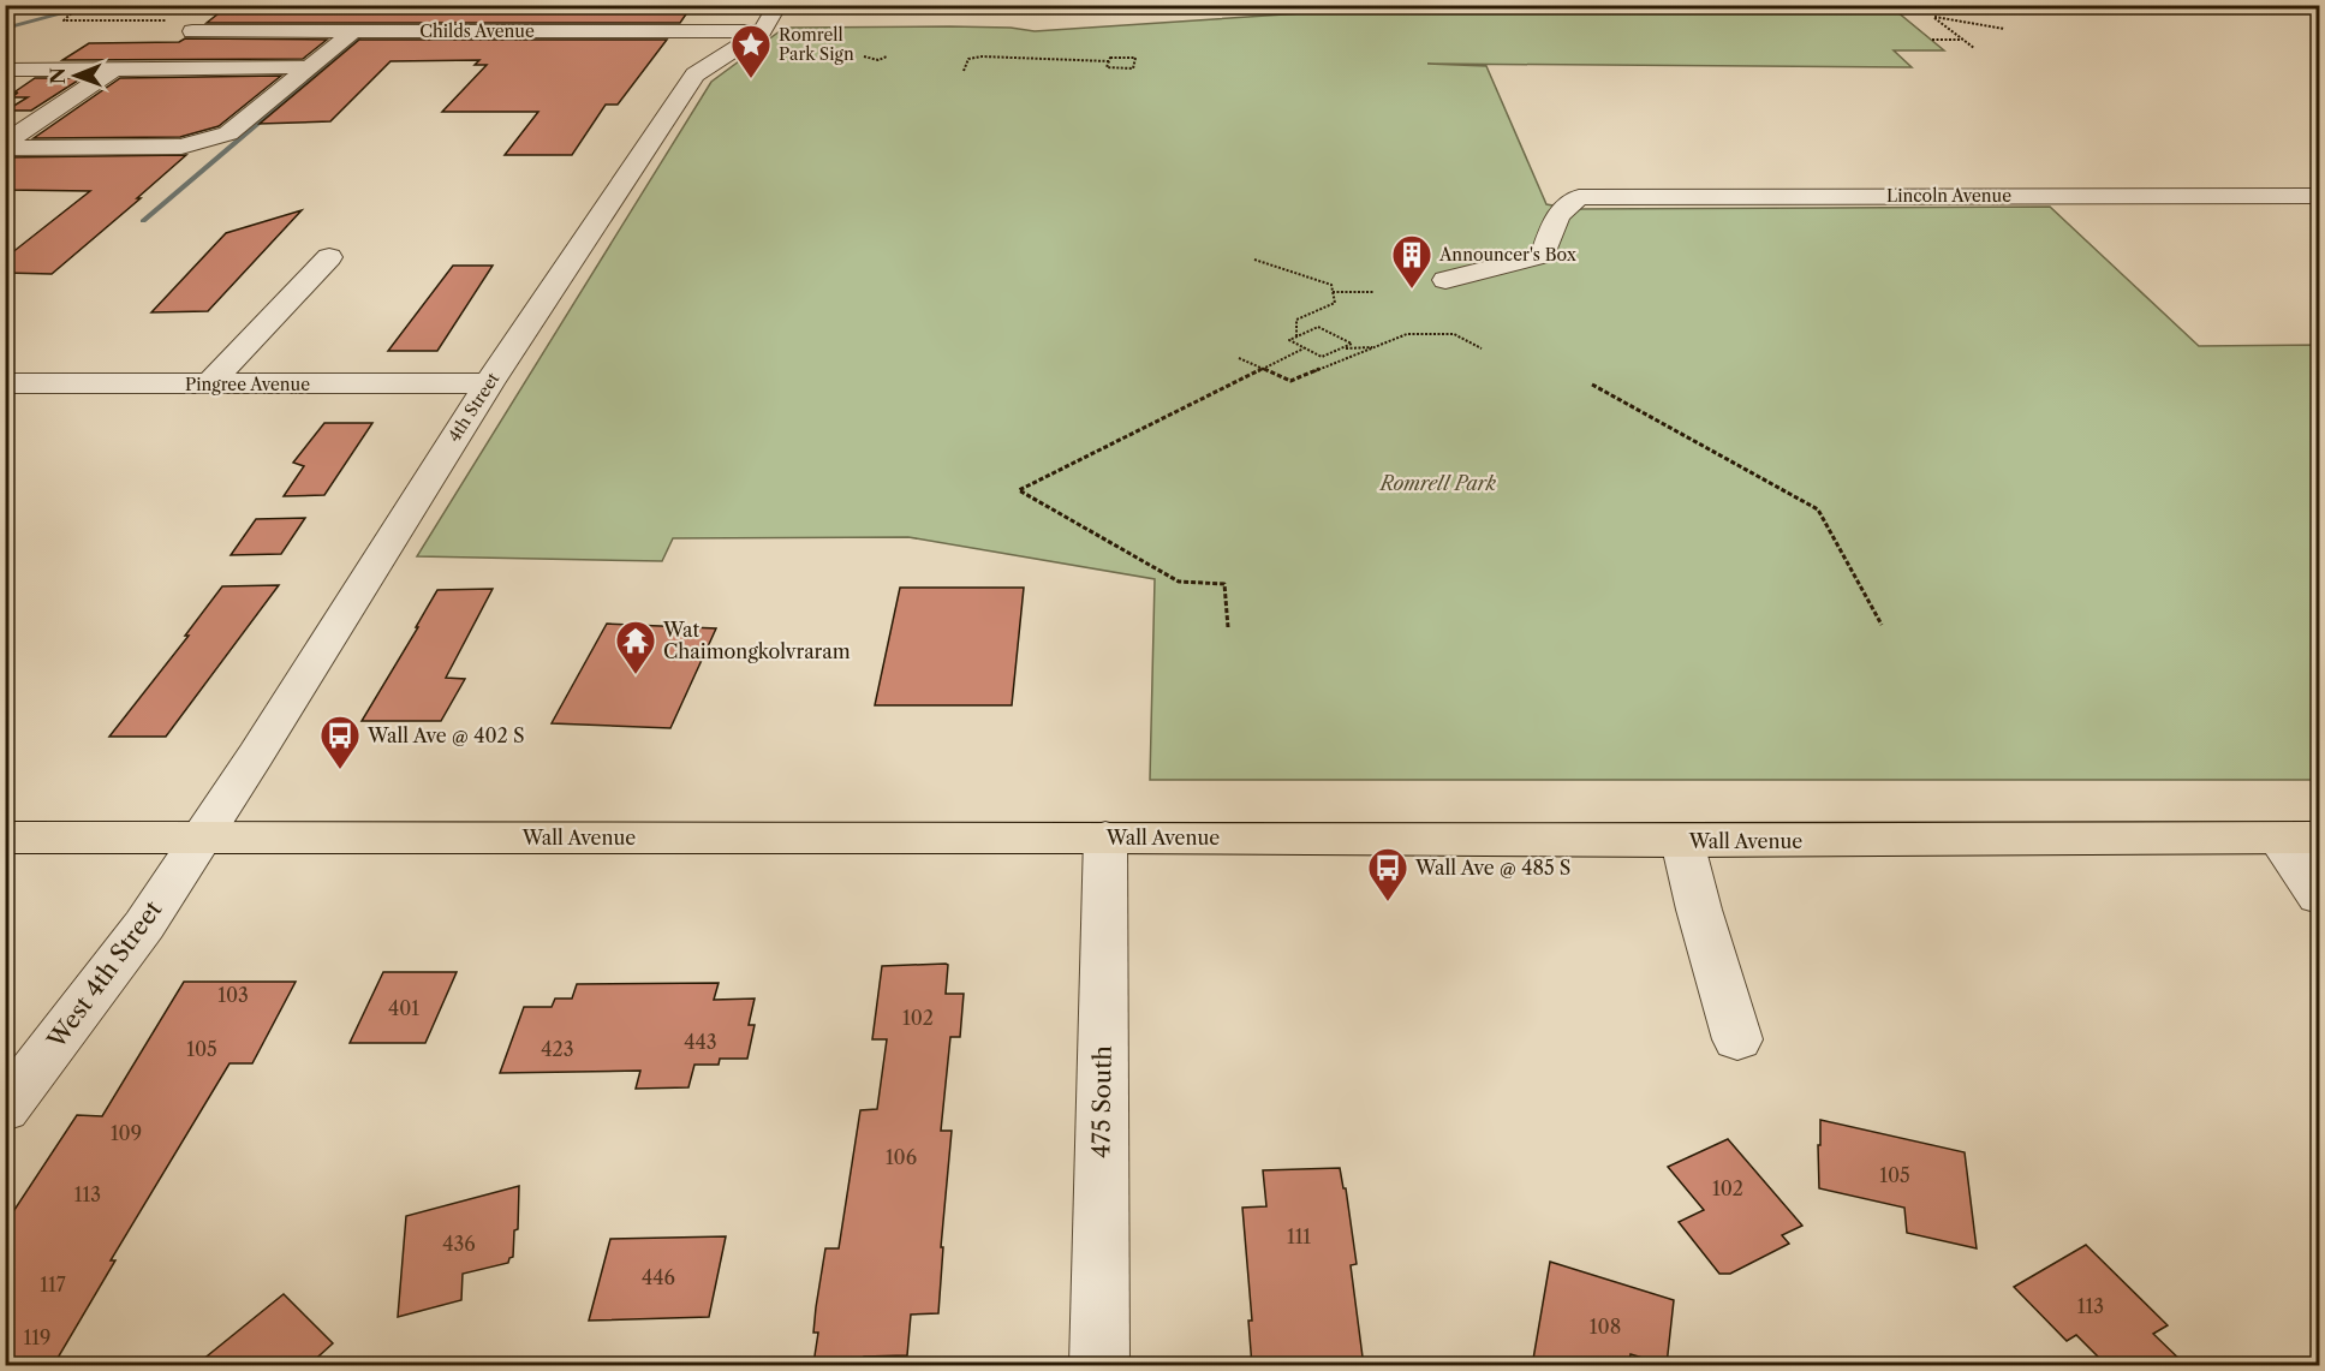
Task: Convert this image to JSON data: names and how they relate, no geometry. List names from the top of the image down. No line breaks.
{"streets":{"main road":["Wall Avenue"],"street":["Childs Avenue","Lincoln Avenue","Pingree Avenue","4th Street","West 4th Street","475 South"]},"crossings":[["Childs Avenue","4th Street"],["Pingree Avenue","4th Street"],["4th Street","Wall Avenue"],["4th Street","West 4th Street"],["Wall Avenue","West 4th Street"],["Wall Avenue","475 South"]],"parks":["Romrell Park"],"places":{"place":["Romrell Park Sign"],"building":["Announcer's Box"],"temple":["Wat Chaimongkolvraram"],"bus stop":["Wall Ave @ 402 S","Wall Ave @ 485 S"]},"house_numbers":["103","401","102","443","105","423","109","106","105","102","113","111","436","446","117","113","108","119"],"north":"left"}
